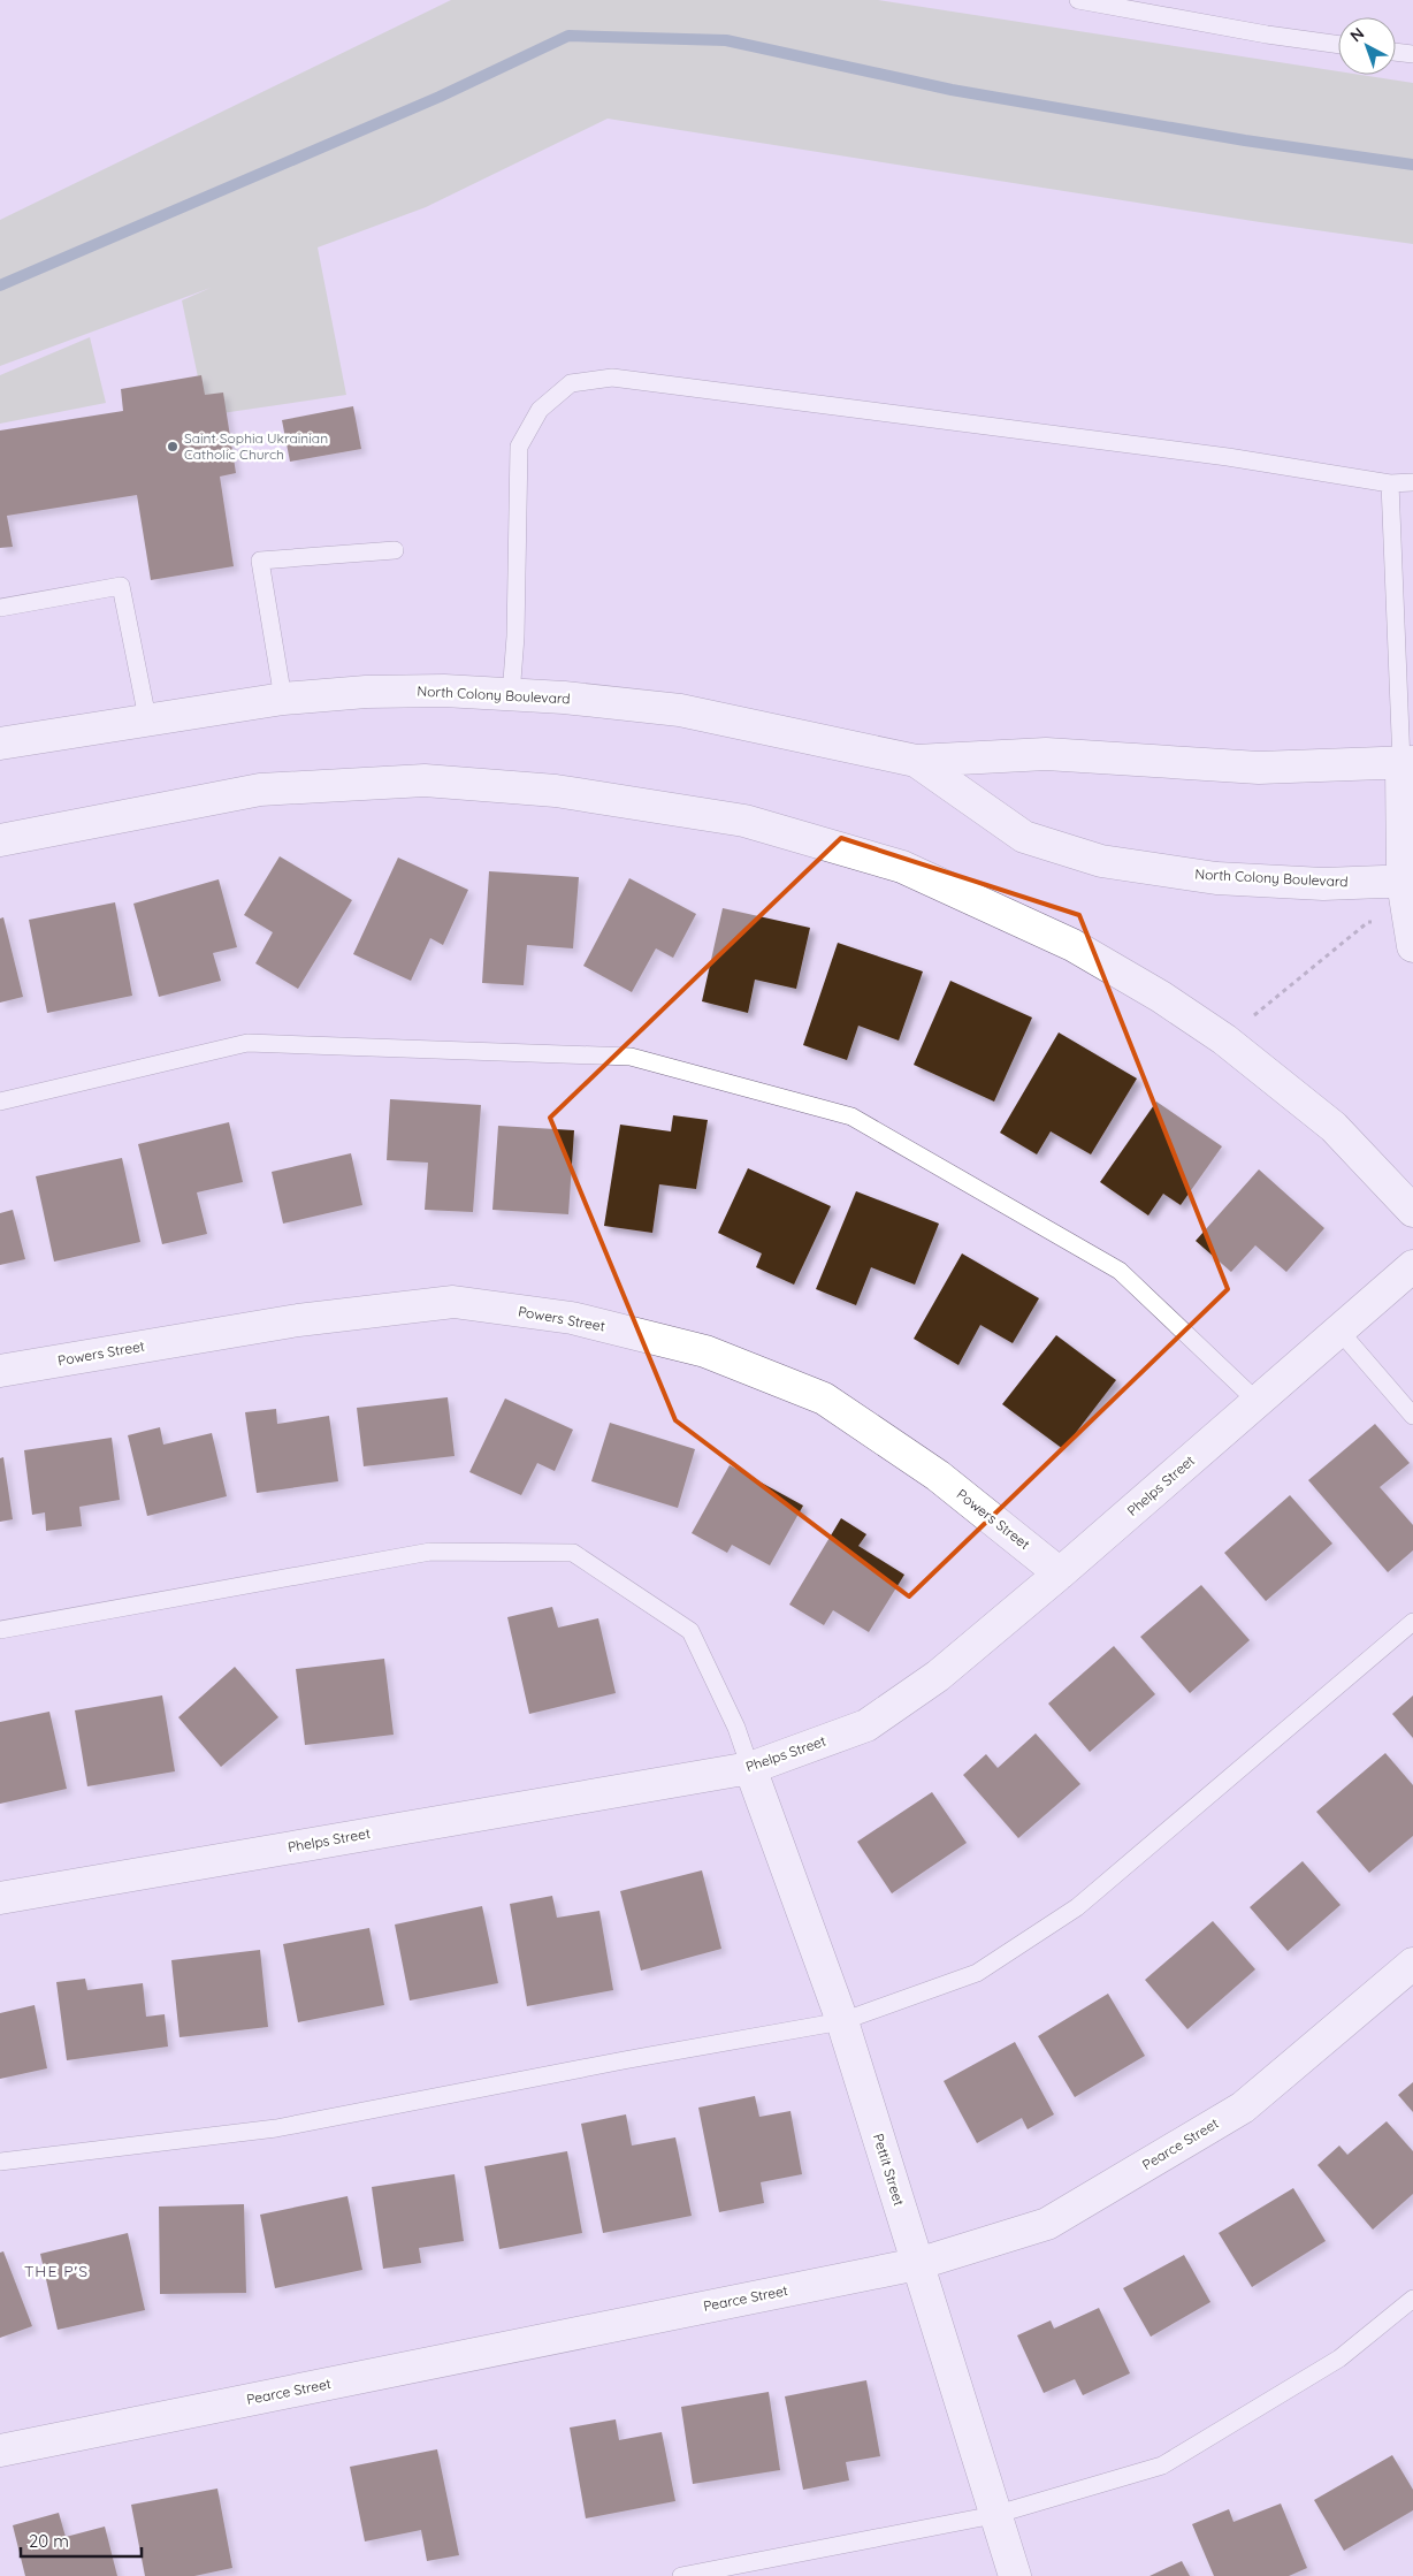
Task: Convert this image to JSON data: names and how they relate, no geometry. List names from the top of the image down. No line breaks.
{"streets":{"street":["North Colony Boulevard","Powers Street","Phelps Street","Pearce Street","Pettit Street"]},"crossings":[["Powers Street","Phelps Street"],["Phelps Street","Pettit Street"],["Pearce Street","Pettit Street"]],"districts":["THE P'S"],"places":["Saint Sophia Ukrainian Catholic Church"],"scale_bar":"20 m","north":"top left"}
